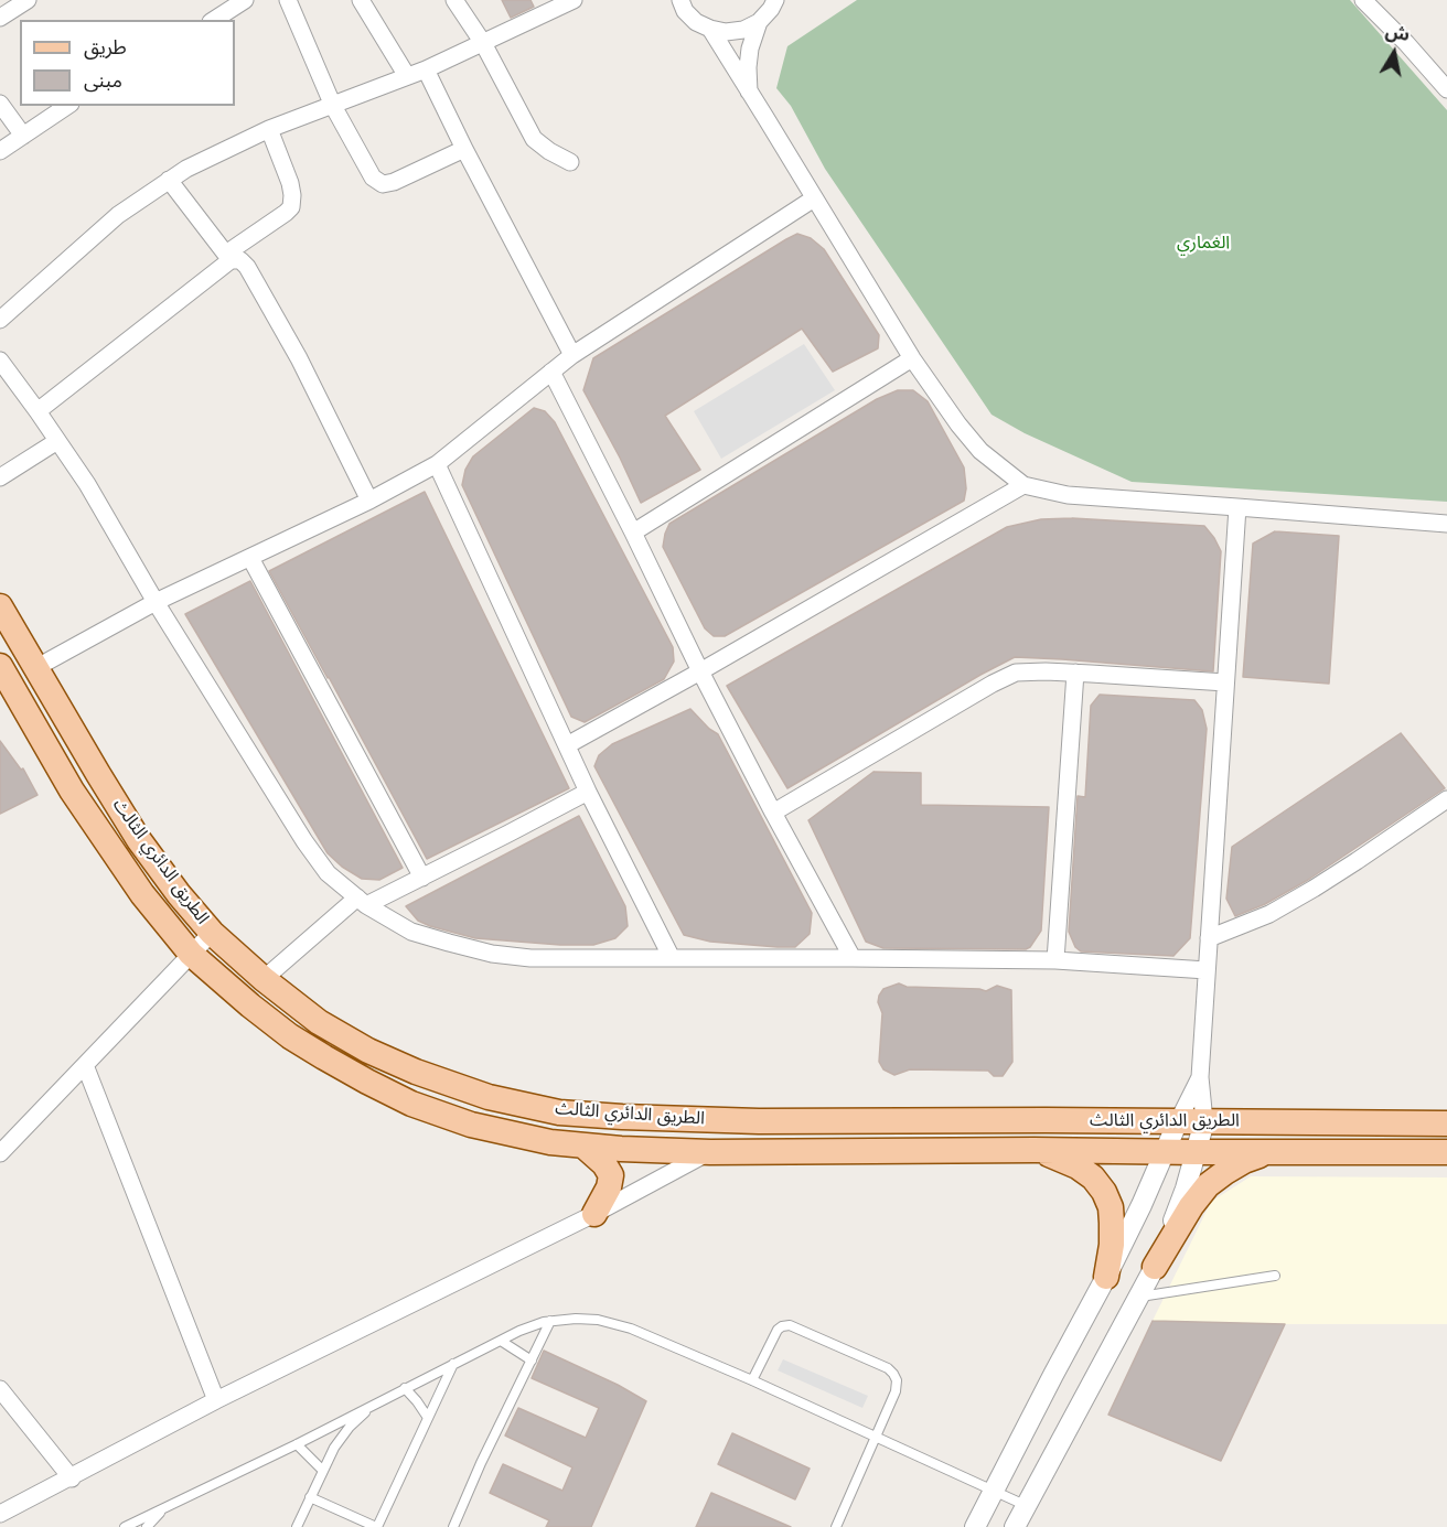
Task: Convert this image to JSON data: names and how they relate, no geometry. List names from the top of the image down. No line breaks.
{"streets":{"main road":["الطريق الدائري الثالث"]},"parks":["الغماري"],"legend":["طريق","مبنى"],"north":"top"}
